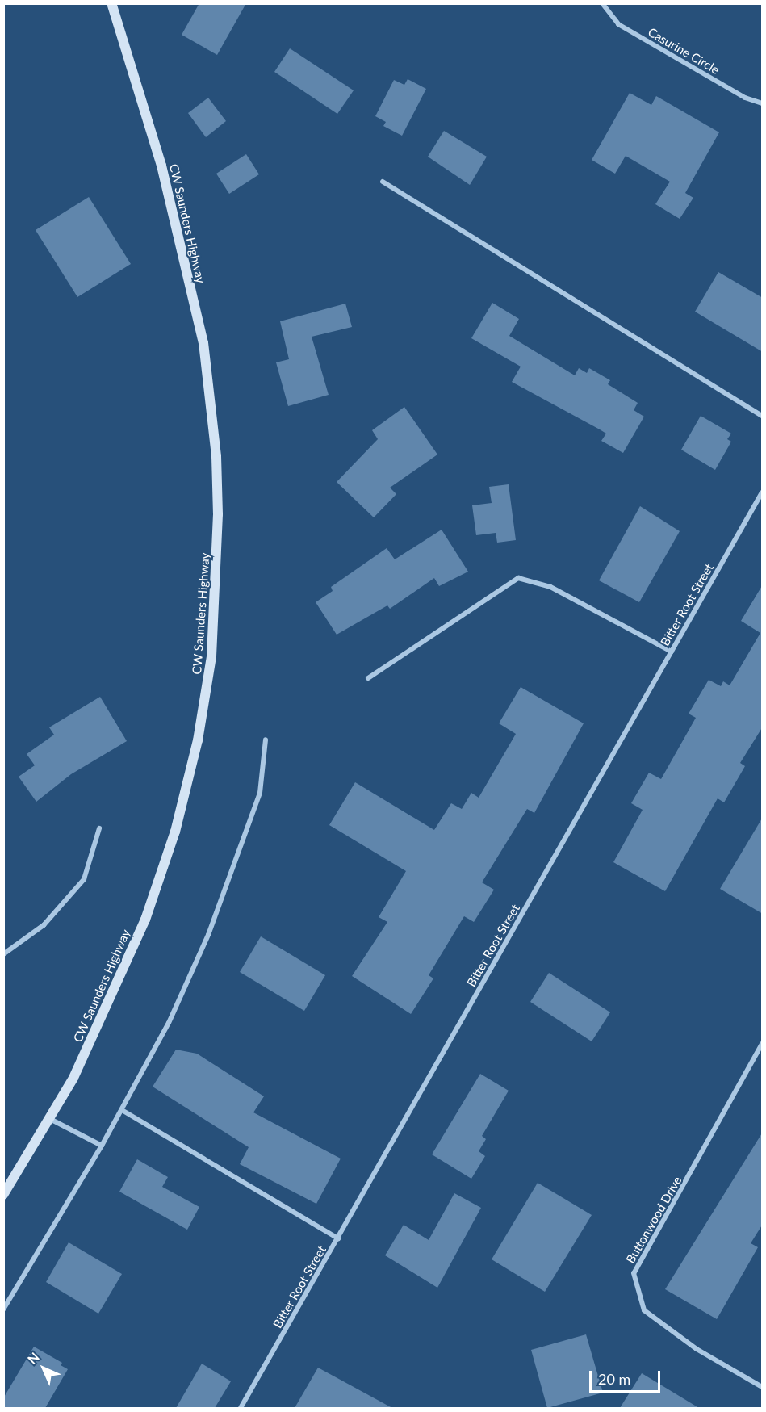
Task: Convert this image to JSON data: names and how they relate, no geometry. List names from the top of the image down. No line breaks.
{"streets":{"main road":["CW Saunders Highway"],"street":["Casurine Circle","Bitter Root Street","Buttonwood Drive"]},"scale_bar":"20 m","north":"top left"}
